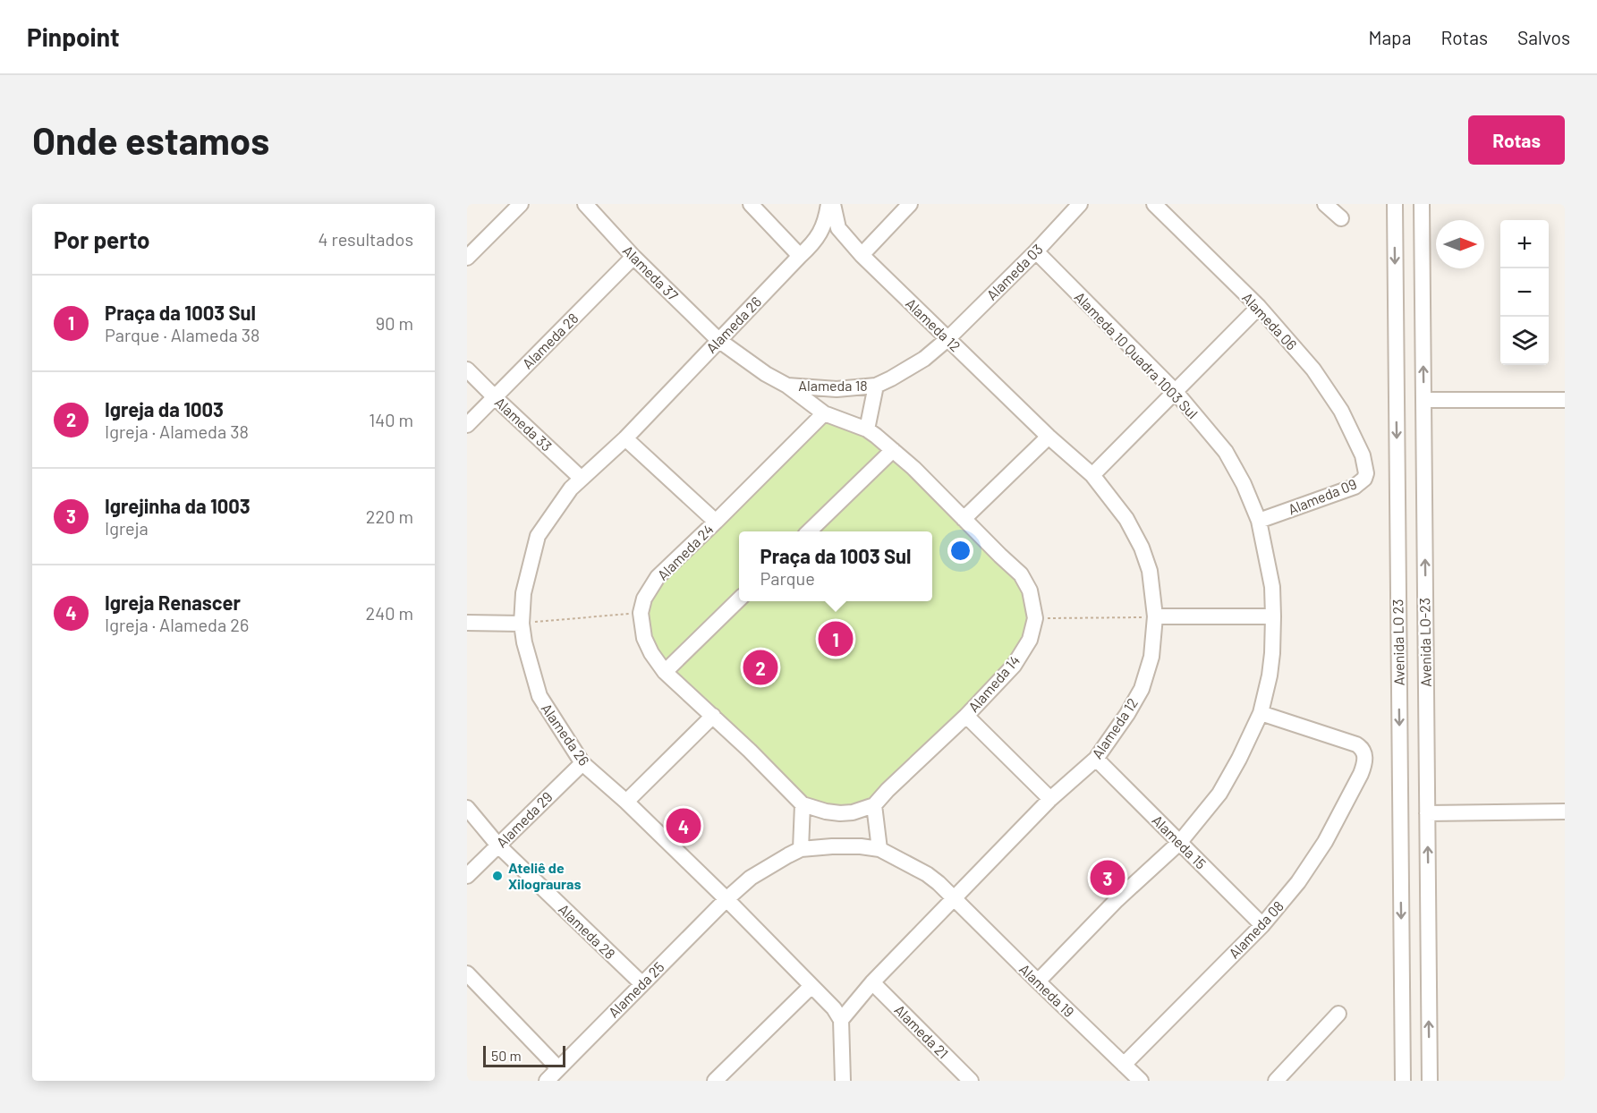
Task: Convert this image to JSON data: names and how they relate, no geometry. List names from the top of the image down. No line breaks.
{"streets":{"street":["Alameda 03","Alameda 37","Alameda 06","Alameda 26","Alameda 12","Alameda 28","Alameda 10 Quadra 1003 Sul","Alameda 18","Alameda 33","Alameda 09","Alameda 24","Avenida LO 23","Avenida LO-23","Alameda 14","Alameda 29","Alameda 15","Alameda 08","Alameda 25","Alameda 19","Alameda 21"]},"crossings":[["Alameda 03","Alameda 12"],["Alameda 03","Alameda 10 Quadra 1003 Sul"],["Alameda 03","Alameda 18"],["Alameda 37","Alameda 26"],["Alameda 37","Alameda 28"],["Alameda 37","Alameda 18"],["Alameda 06","Alameda 09"],["Alameda 26","Alameda 12"],["Alameda 26","Alameda 18"],["Alameda 26","Alameda 33"],["Alameda 26","Alameda 29"],["Alameda 26","Alameda 25"],["Alameda 12","Alameda 18"],["Alameda 12","Alameda 15"],["Alameda 12","Alameda 19"],["Alameda 12","Alameda 21"],["Alameda 28","Alameda 33"],["Alameda 28","Alameda 29"],["Alameda 28","Alameda 25"],["Alameda 10 Quadra 1003 Sul","Alameda 09"],["Alameda 10 Quadra 1003 Sul","Alameda 15"],["Alameda 10 Quadra 1003 Sul","Alameda 08"],["Alameda 10 Quadra 1003 Sul","Alameda 19"],["Alameda 24","Alameda 14"],["Alameda 15","Alameda 08"],["Alameda 08","Alameda 19"],["Alameda 25","Alameda 19"]],"one_way":["Avenida LO 23","Avenida LO-23"],"places":["Ateliê de Xilograuras"],"scale_bar":"50 m","north":"right","page":{"header":"Pinpoint","nav":["Mapa","Rotas","Salvos"],"buttons":"Rotas","title":"Onde estamos","heading":["Por perto","4 resultados"],"map_buttons":["+","−"],"list":[{"mark":"1","name":"Praça da 1003 Sul","note":"Parque · Alameda 38","value":"90 m"},{"mark":"2","name":"Igreja da 1003","note":"Igreja · Alameda 38","value":"140 m"},{"mark":"3","name":"Igrejinha da 1003","note":"Igreja","value":"220 m"},{"mark":"4","name":"Igreja Renascer","note":"Igreja · Alameda 26","value":"240 m"}],"popup":["Praça da 1003 Sul","Parque"],"pins":["1","2","4","3"],"scale":"50 m"}}
